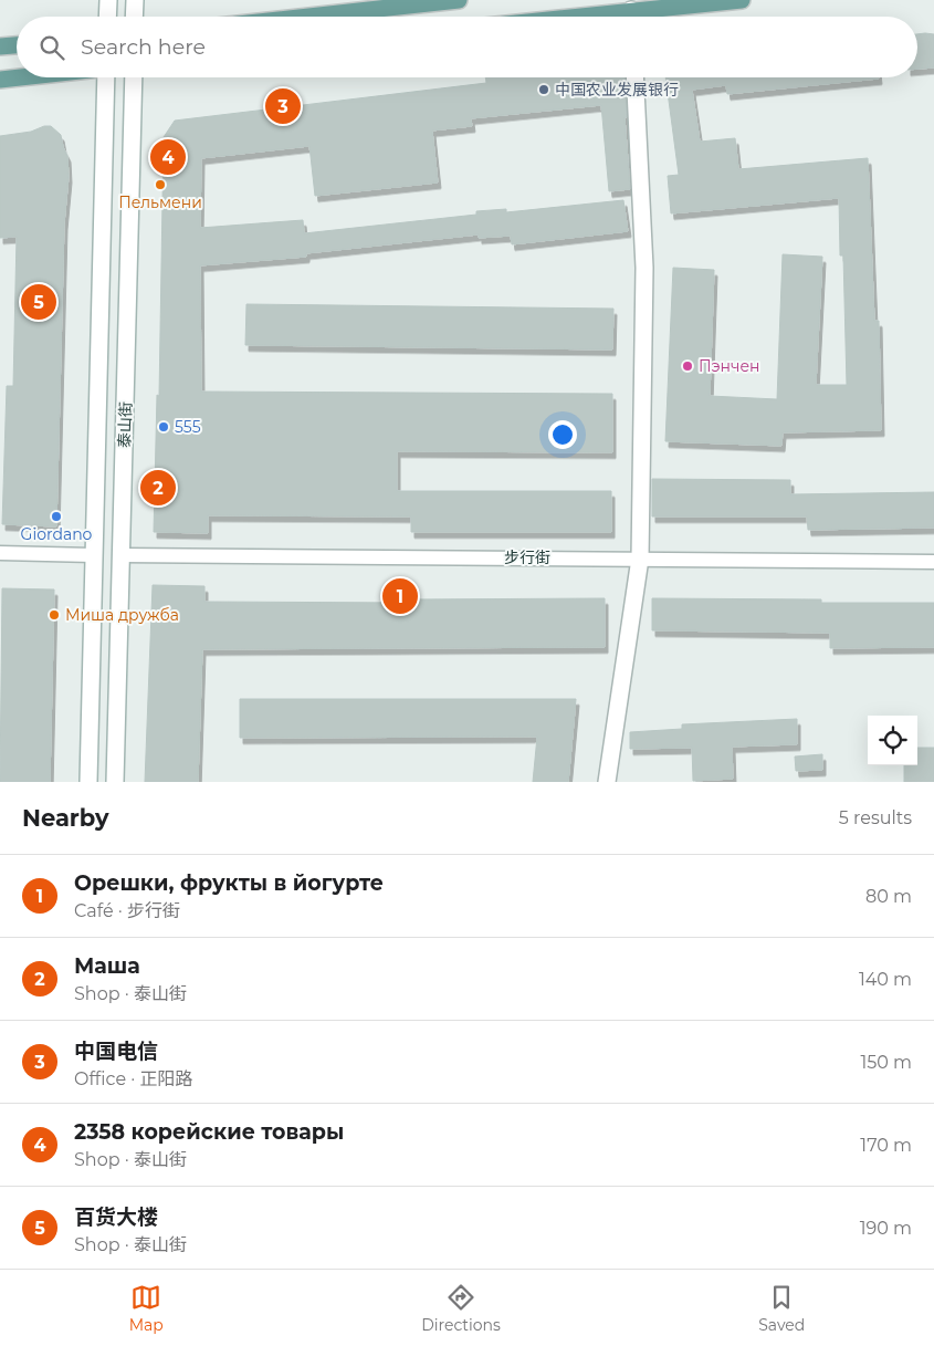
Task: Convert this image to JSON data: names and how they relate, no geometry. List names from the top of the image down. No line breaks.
{"streets":{"main road":["泰山街"],"street":["步行街"]},"crossings":[["泰山街","步行街"]],"places":["中国农业发展银行","Пельмени","Пэнчен","555","Giordano","Миша дружба"],"page":{"search":"Search here","pins":["3","4","5","2","1"],"heading":["Nearby","5 results"],"list":[{"mark":"1","name":"Орешки, фрукты в йогурте","note":"Café · 步行街","value":"80 m"},{"mark":"2","name":"Маша","note":"Shop · 泰山街","value":"140 m"},{"mark":"3","name":"中国电信","note":"Office · 正阳路","value":"150 m"},{"mark":"4","name":"2358 корейские товары","note":"Shop · 泰山街","value":"170 m"},{"mark":"5","name":"百货大楼","note":"Shop · 泰山街","value":"190 m"}],"nav":["Map","Directions","Saved"]}}
